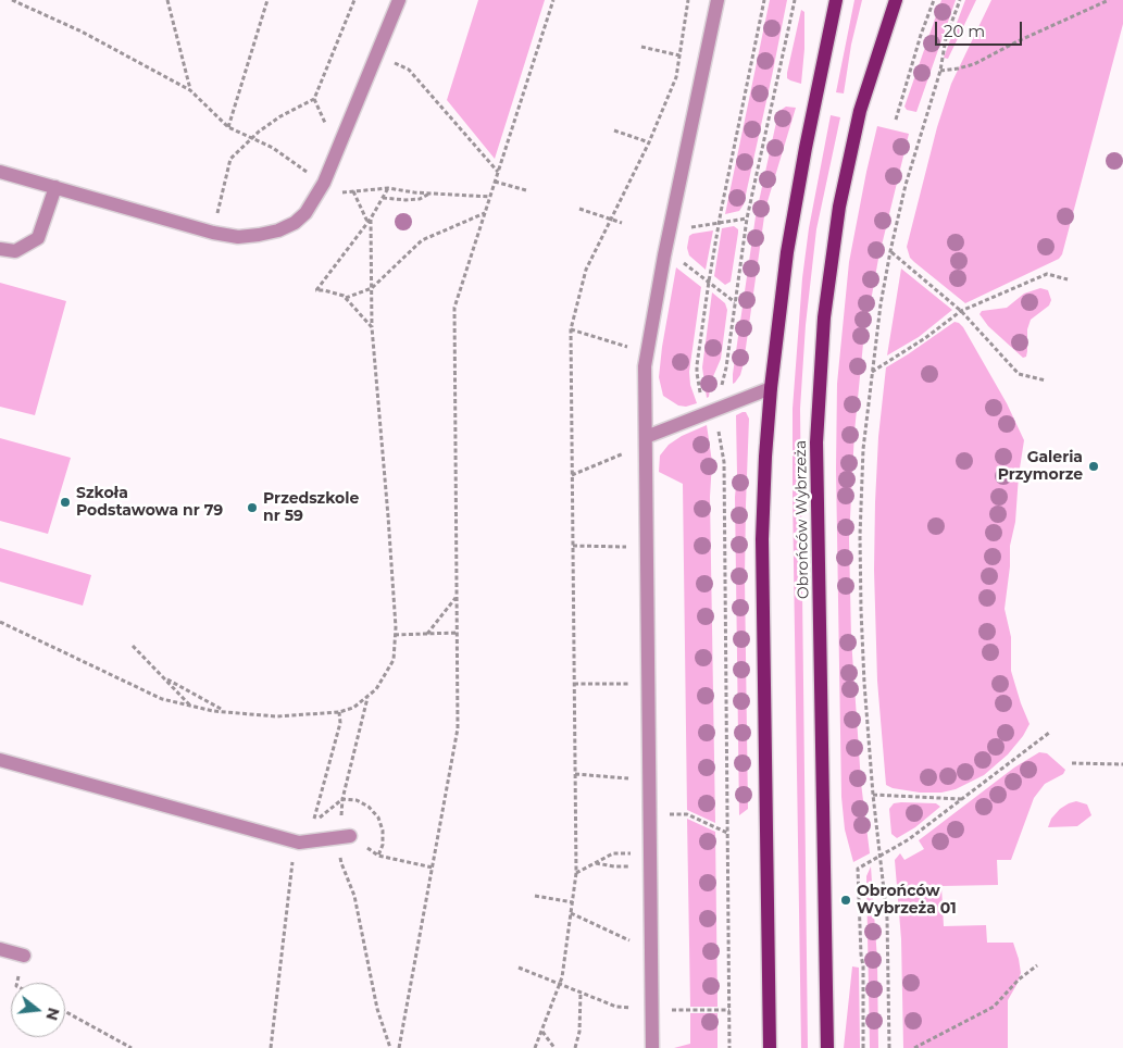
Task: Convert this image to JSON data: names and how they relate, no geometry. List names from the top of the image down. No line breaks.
{"streets":{"main road":["Obrońców Wybrzeża"]},"places":["Galeria Przymorze","Szkoła Podstawowa nr 79","Przedszkole nr 59","Obrońców Wybrzeża 01"],"scale_bar":"20 m","north":"right"}
